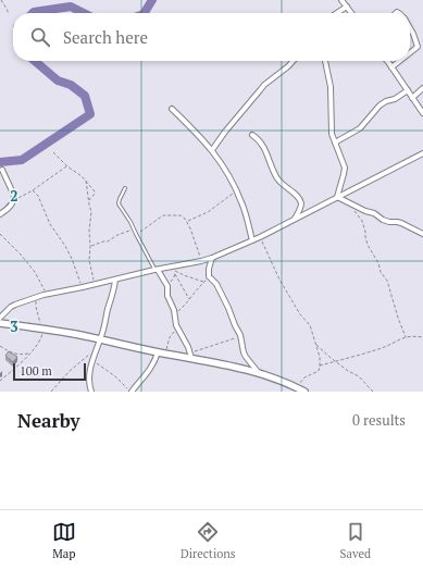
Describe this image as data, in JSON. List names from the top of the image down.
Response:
{
  "scale_bar": "100 m",
  "page": {
    "search": "Search here",
    "scale": "100 m",
    "heading": ["Nearby", "0 results"],
    "nav": ["Map", "Directions", "Saved"]
  },
  "grid": {
    "rows": ["2", "3"]
  }
}
